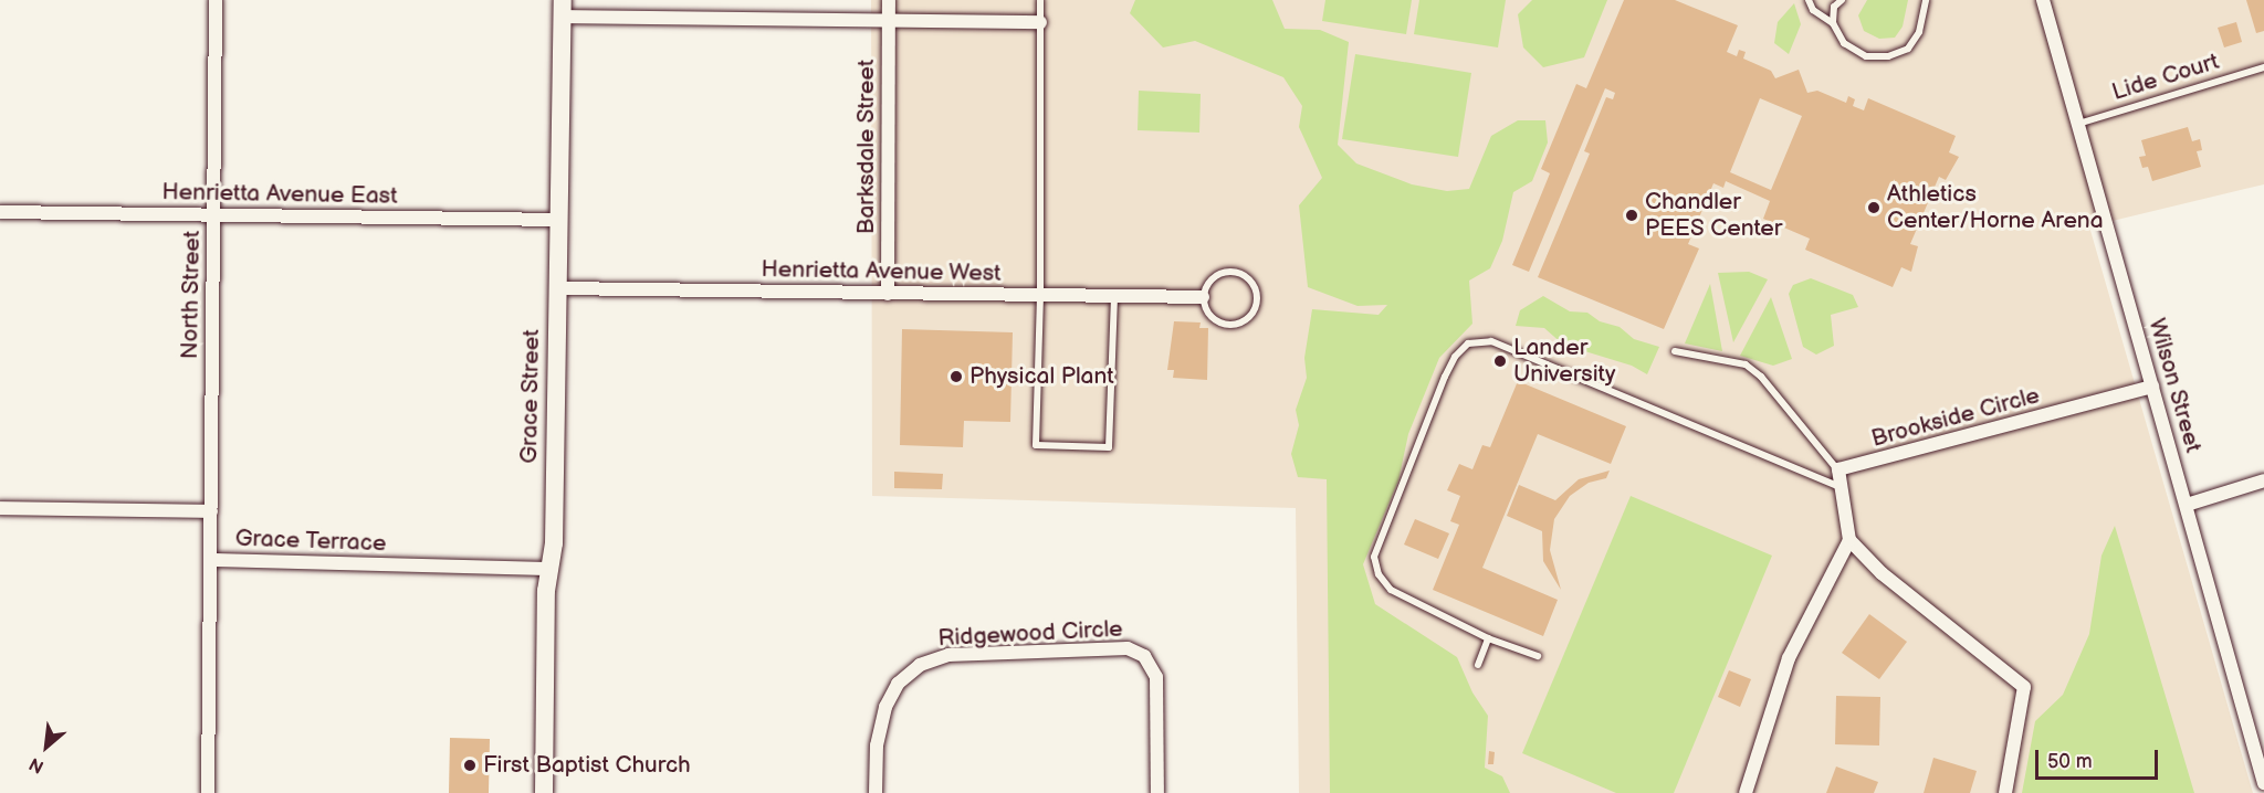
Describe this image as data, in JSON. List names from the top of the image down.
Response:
{
  "streets": {
    "main road": ["Grace Street"],
    "street": [
      "Barksdale Street",
      "Henrietta Avenue East",
      "Henrietta Avenue West",
      "North Street",
      "Wilson Street",
      "Brookside Circle",
      "Grace Terrace",
      "Ridgewood Circle"
    ],
    "lane": ["Lide Court"]
  },
  "crossings": [
    ["Lide Court", "Wilson Street"],
    ["Barksdale Street", "Henrietta Avenue West"],
    ["Henrietta Avenue East", "North Street"],
    ["Henrietta Avenue East", "Grace Street"],
    ["Henrietta Avenue West", "Grace Street"],
    ["North Street", "Grace Terrace"],
    ["Wilson Street", "Brookside Circle"],
    ["Grace Street", "Grace Terrace"]
  ],
  "places": [
    "Athletics Center/Horne Arena",
    "Chandler PEES Center",
    "Lander University",
    "Physical Plant",
    "First Baptist Church"
  ],
  "scale_bar": "50 m",
  "north": "bottom left"
}
